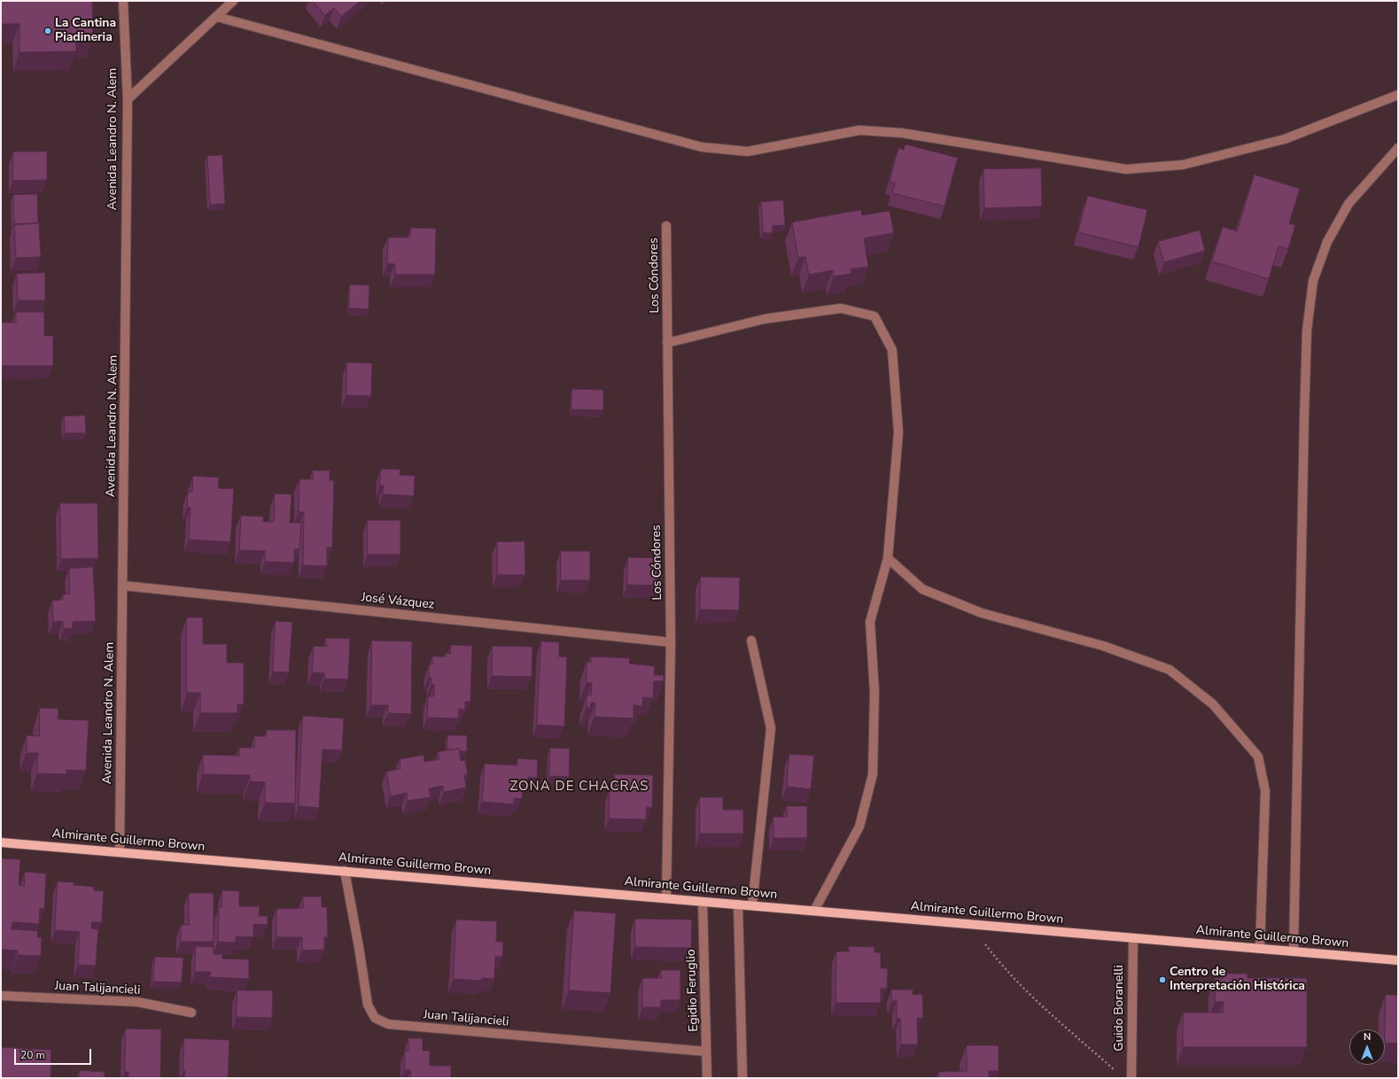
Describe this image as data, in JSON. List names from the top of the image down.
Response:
{
  "streets": {
    "main road": ["Almirante Guillermo Brown"],
    "street": [
      "Avenida Leandro N. Alem",
      "Los Cóndores",
      "José Vázquez",
      "Juan Talijancieli",
      "Egidio Feruglio",
      "Guido Boranelli"
    ]
  },
  "crossings": [
    ["Avenida Leandro N. Alem", "José Vázquez"],
    ["Avenida Leandro N. Alem", "Almirante Guillermo Brown"],
    ["Los Cóndores", "José Vázquez"],
    ["Los Cóndores", "Almirante Guillermo Brown"],
    ["Almirante Guillermo Brown", "Juan Talijancieli"],
    ["Almirante Guillermo Brown", "Egidio Feruglio"],
    ["Almirante Guillermo Brown", "Guido Boranelli"],
    ["Juan Talijancieli", "Egidio Feruglio"]
  ],
  "districts": ["ZONA DE CHACRAS"],
  "places": ["La Cantina Piadineria", "Centro de Interpretación Histórica"],
  "scale_bar": "20 m",
  "north": "top"
}
